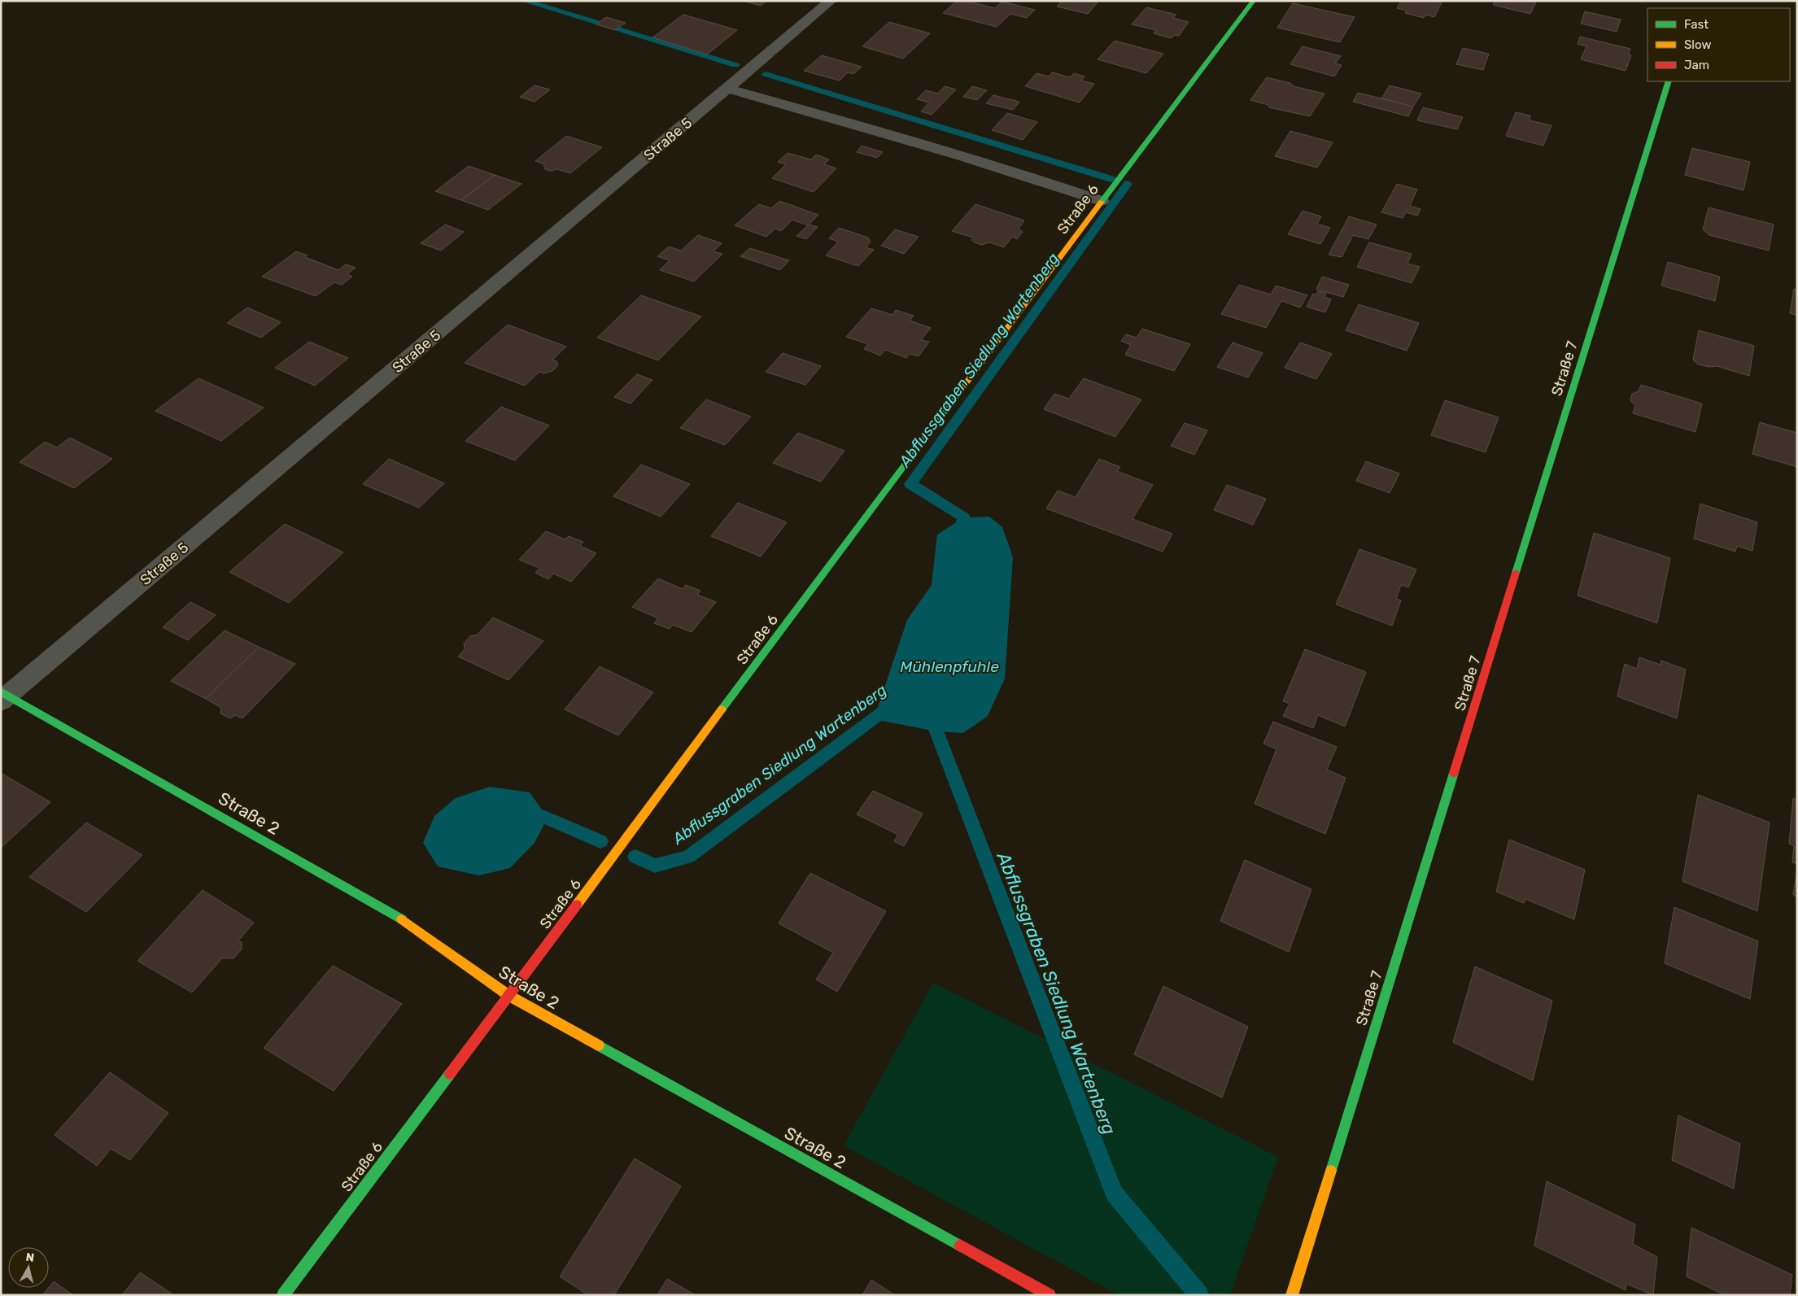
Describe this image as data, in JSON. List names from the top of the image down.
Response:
{
  "streets": {
    "street": [
      "Straße 5",
      "Straße 6",
      "Straße 7",
      "Straße 2"
    ]
  },
  "crossings": [
    ["Straße 5", "Straße 2"],
    ["Straße 6", "Straße 2"]
  ],
  "water": ["Abflussgraben Siedlung Wartenberg", "Mühlenpfuhle"],
  "legend": ["Fast", "Slow", "Jam"],
  "north": "top"
}
